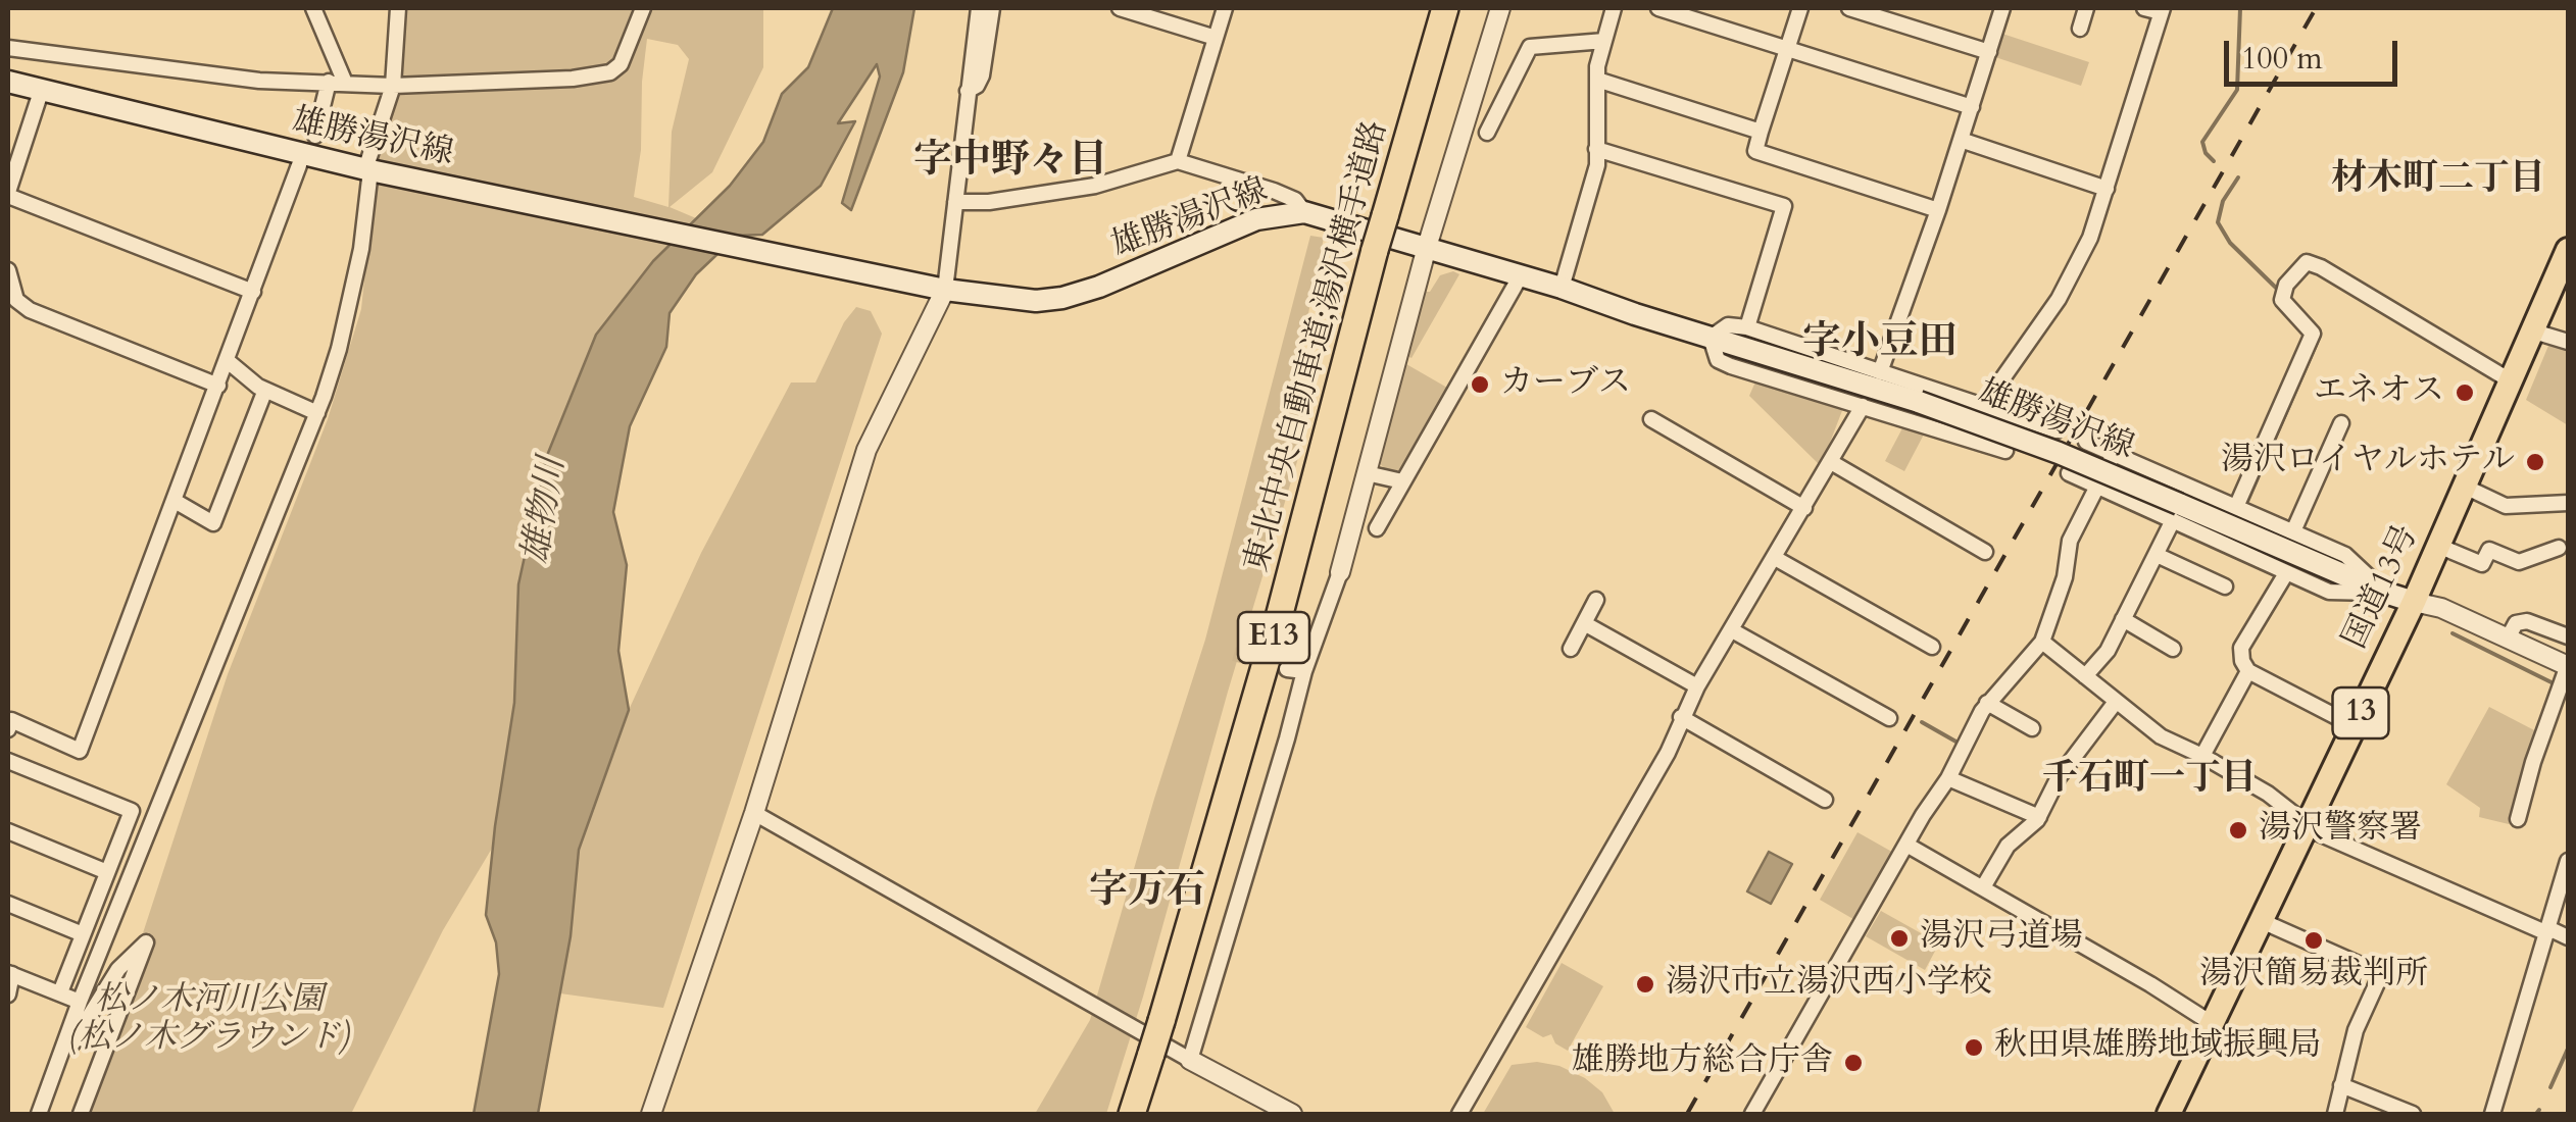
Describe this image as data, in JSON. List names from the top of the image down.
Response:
{
  "streets": {
    "highway": [
      "東北中央自動車道;湯沢横手道路",
      "国道13号",
      "E13",
      "13"
    ],
    "main road": ["雄勝湯沢線"]
  },
  "crossings": [
    ["雄勝湯沢線", "国道13号"]
  ],
  "districts": [
    "字中野々目",
    "材木町二丁目",
    "字小豆田",
    "千石町一丁目",
    "字万石"
  ],
  "water": ["雄物川"],
  "parks": ["松ノ木河川公園 (松ノ木グラウンド)"],
  "places": [
    "カーブス",
    "エネオス",
    "湯沢ロイヤルホテル",
    "湯沢警察署",
    "湯沢弓道場",
    "湯沢簡易裁判所",
    "湯沢市立湯沢西小学校",
    "秋田県雄勝地域振興局",
    "雄勝地方総合庁舎"
  ],
  "scale_bar": "100 m"
}
